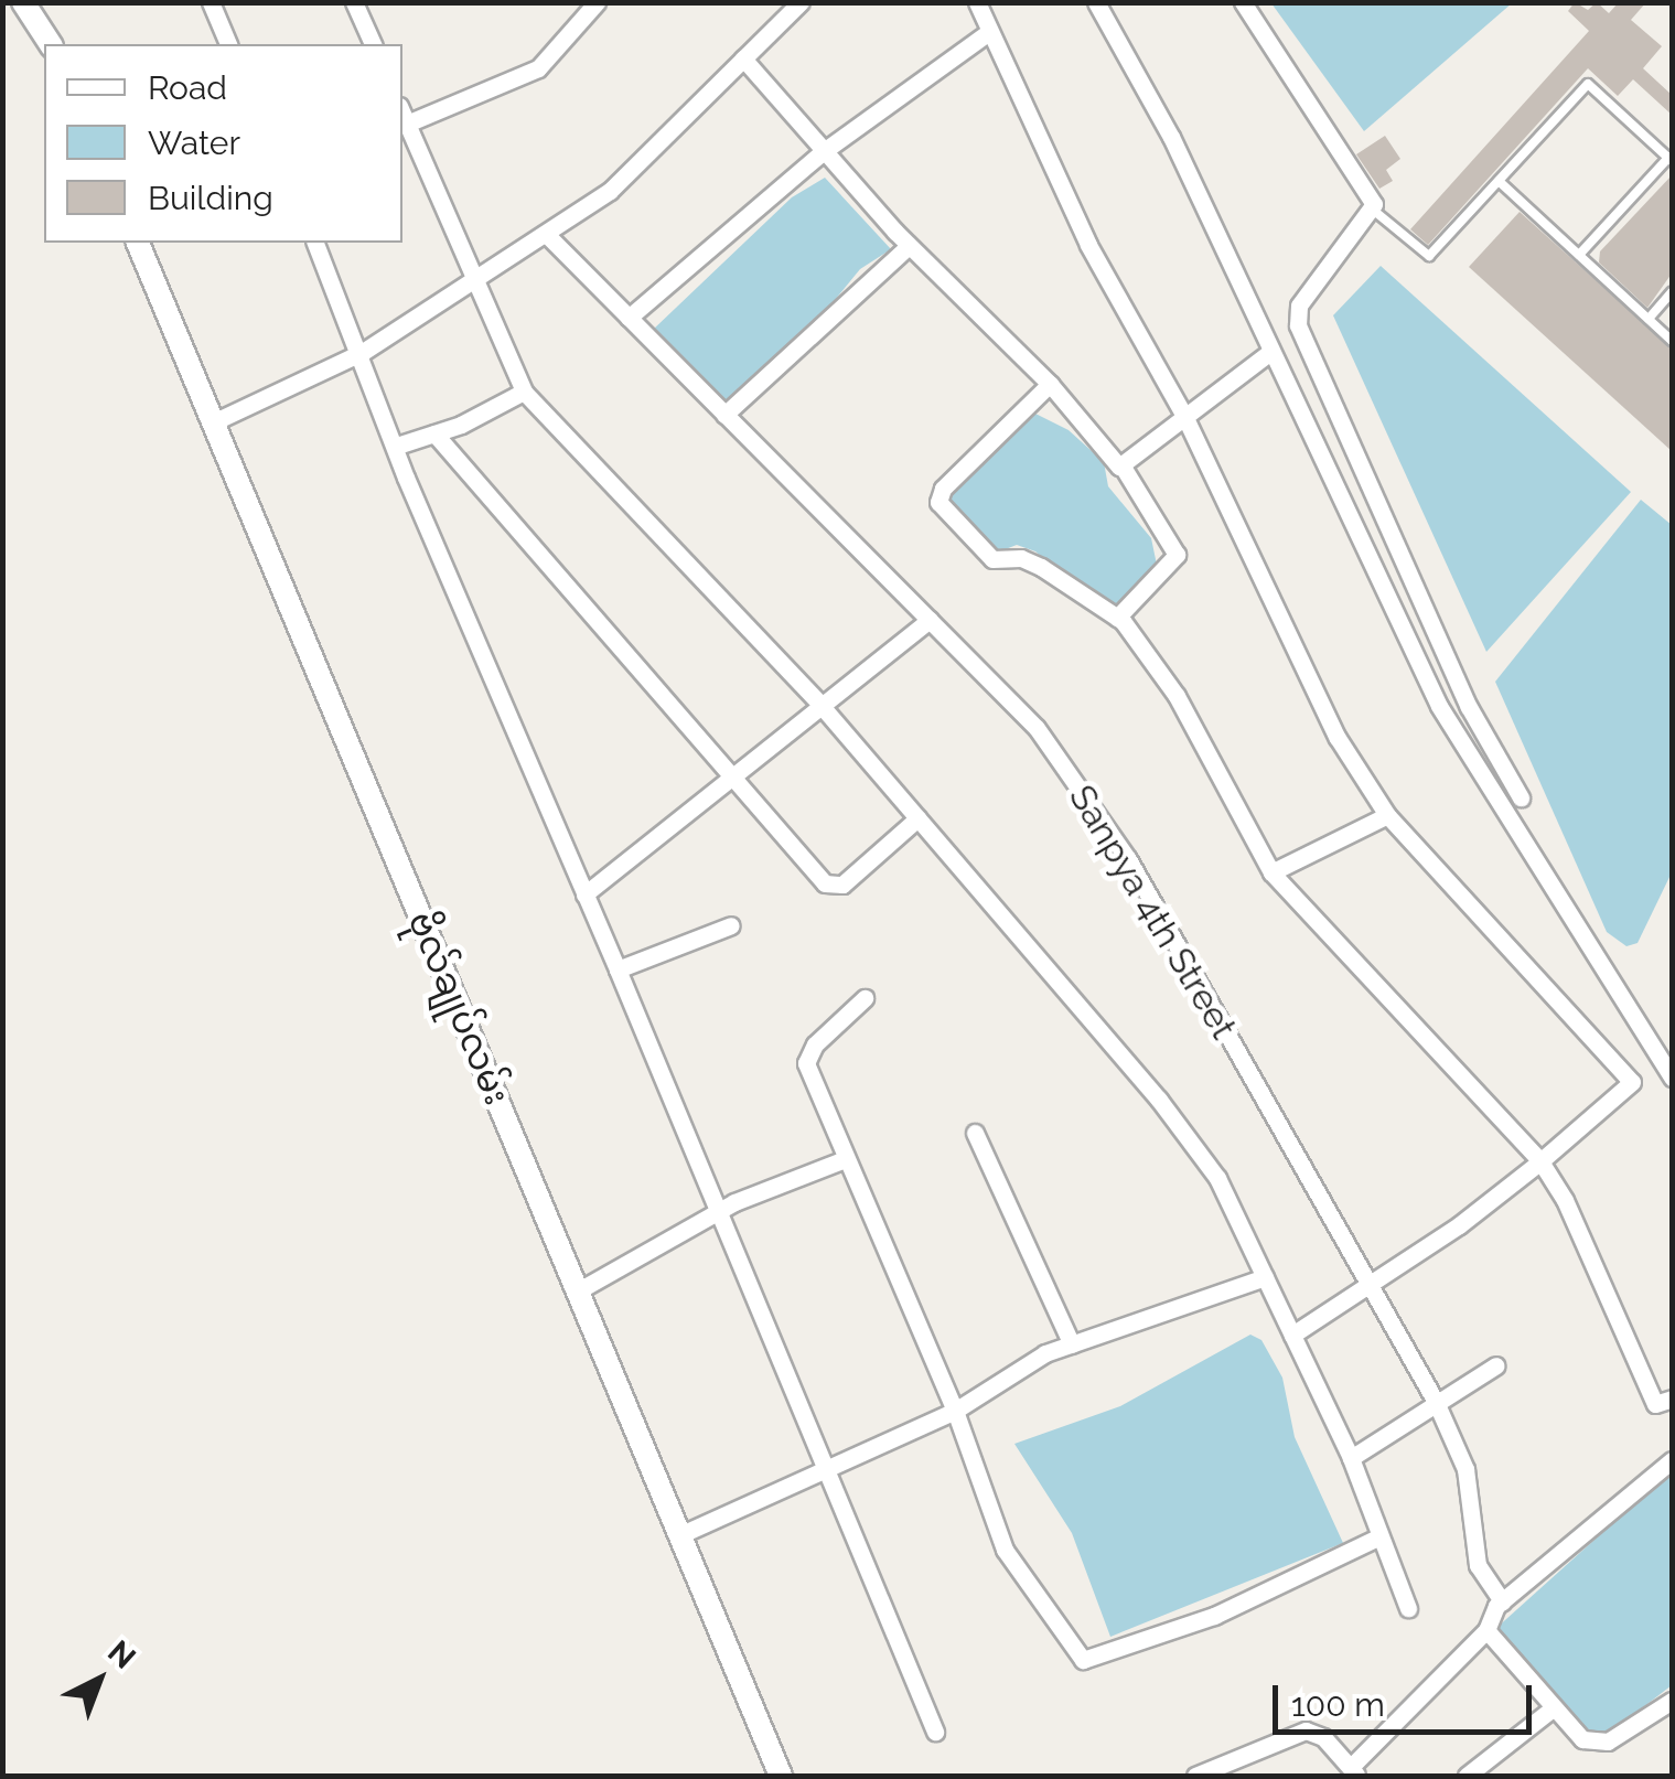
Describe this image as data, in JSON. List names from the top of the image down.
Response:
{
  "streets": {
    "street": ["Sanpya 4th Street", "ဗိုလ်ချုပ်လမ်း"]
  },
  "legend": ["Road", "Water", "Building"],
  "scale_bar": "100 m",
  "north": "top right"
}
